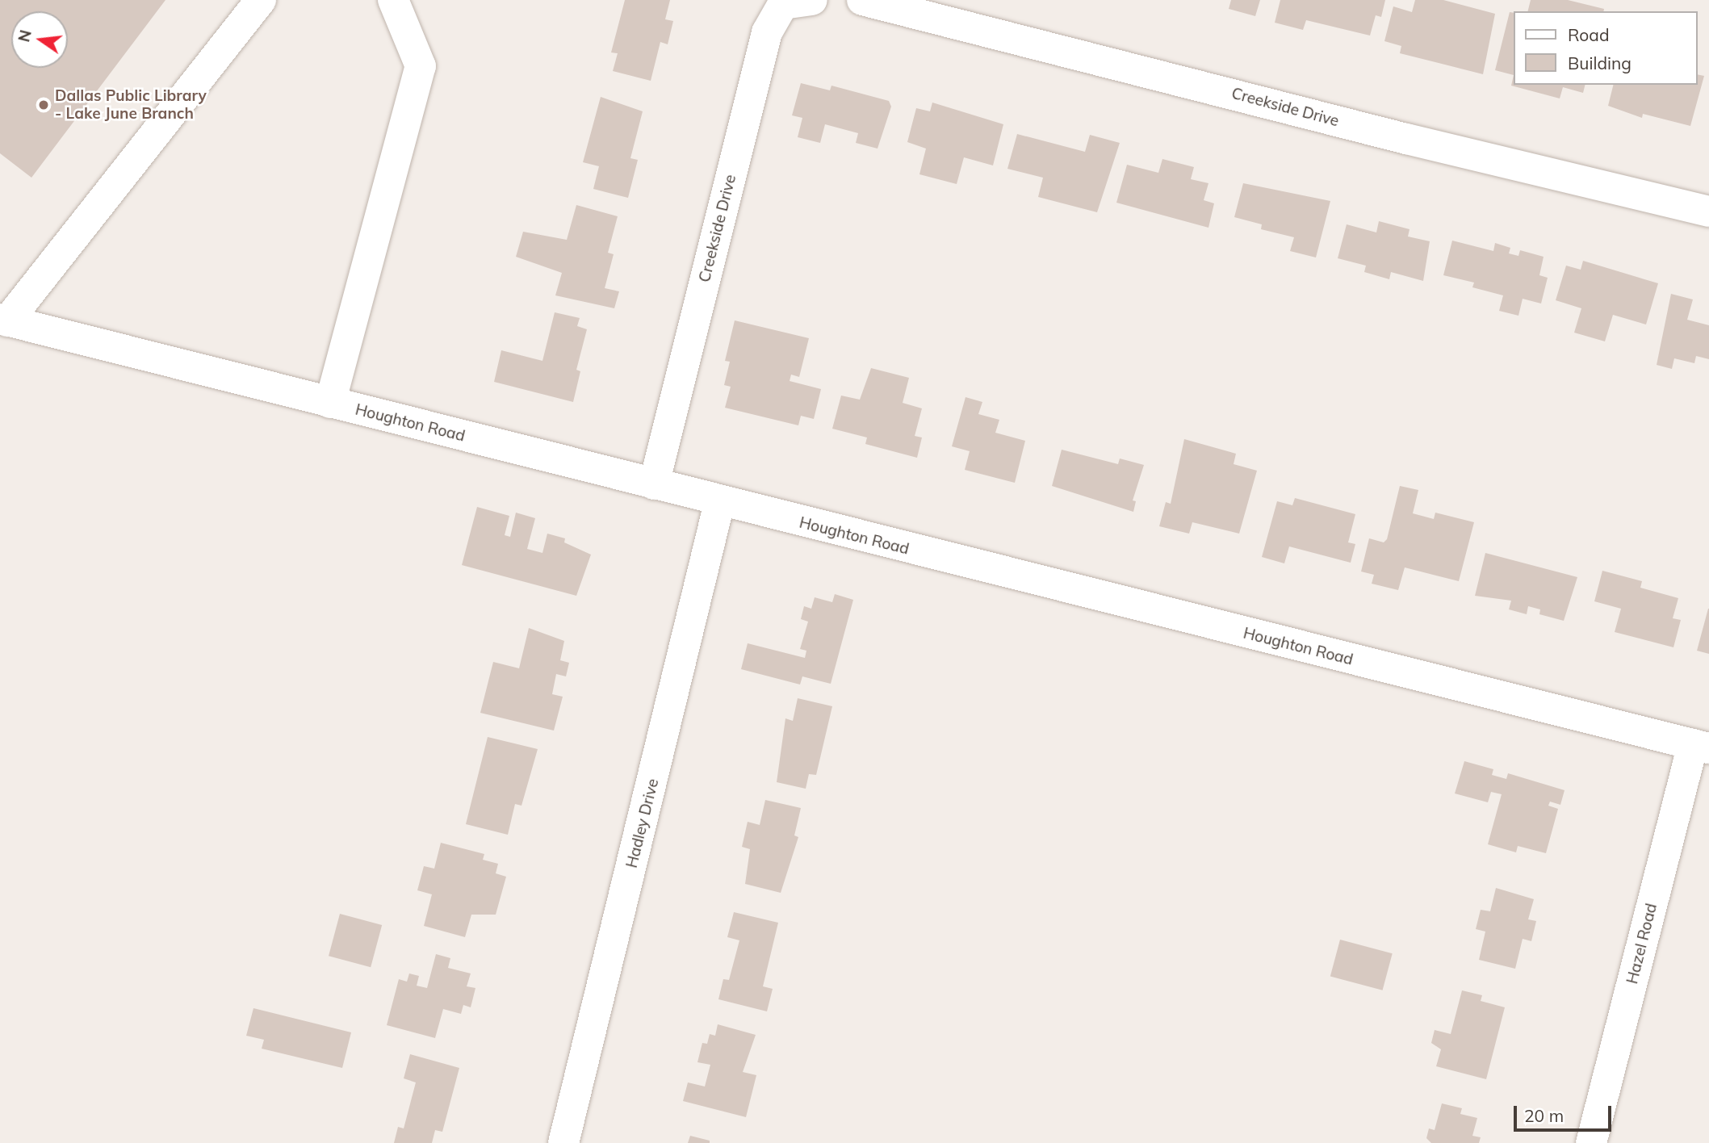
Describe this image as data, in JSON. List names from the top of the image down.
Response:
{
  "streets": {
    "street": [
      "Creekside Drive",
      "Houghton Road",
      "Hadley Drive",
      "Hazel Road"
    ]
  },
  "crossings": [
    ["Creekside Drive", "Houghton Road"],
    ["Houghton Road", "Hadley Drive"],
    ["Houghton Road", "Hazel Road"]
  ],
  "places": ["Dallas Public Library - Lake June Branch"],
  "legend": ["Road", "Building"],
  "scale_bar": "20 m",
  "north": "left"
}
